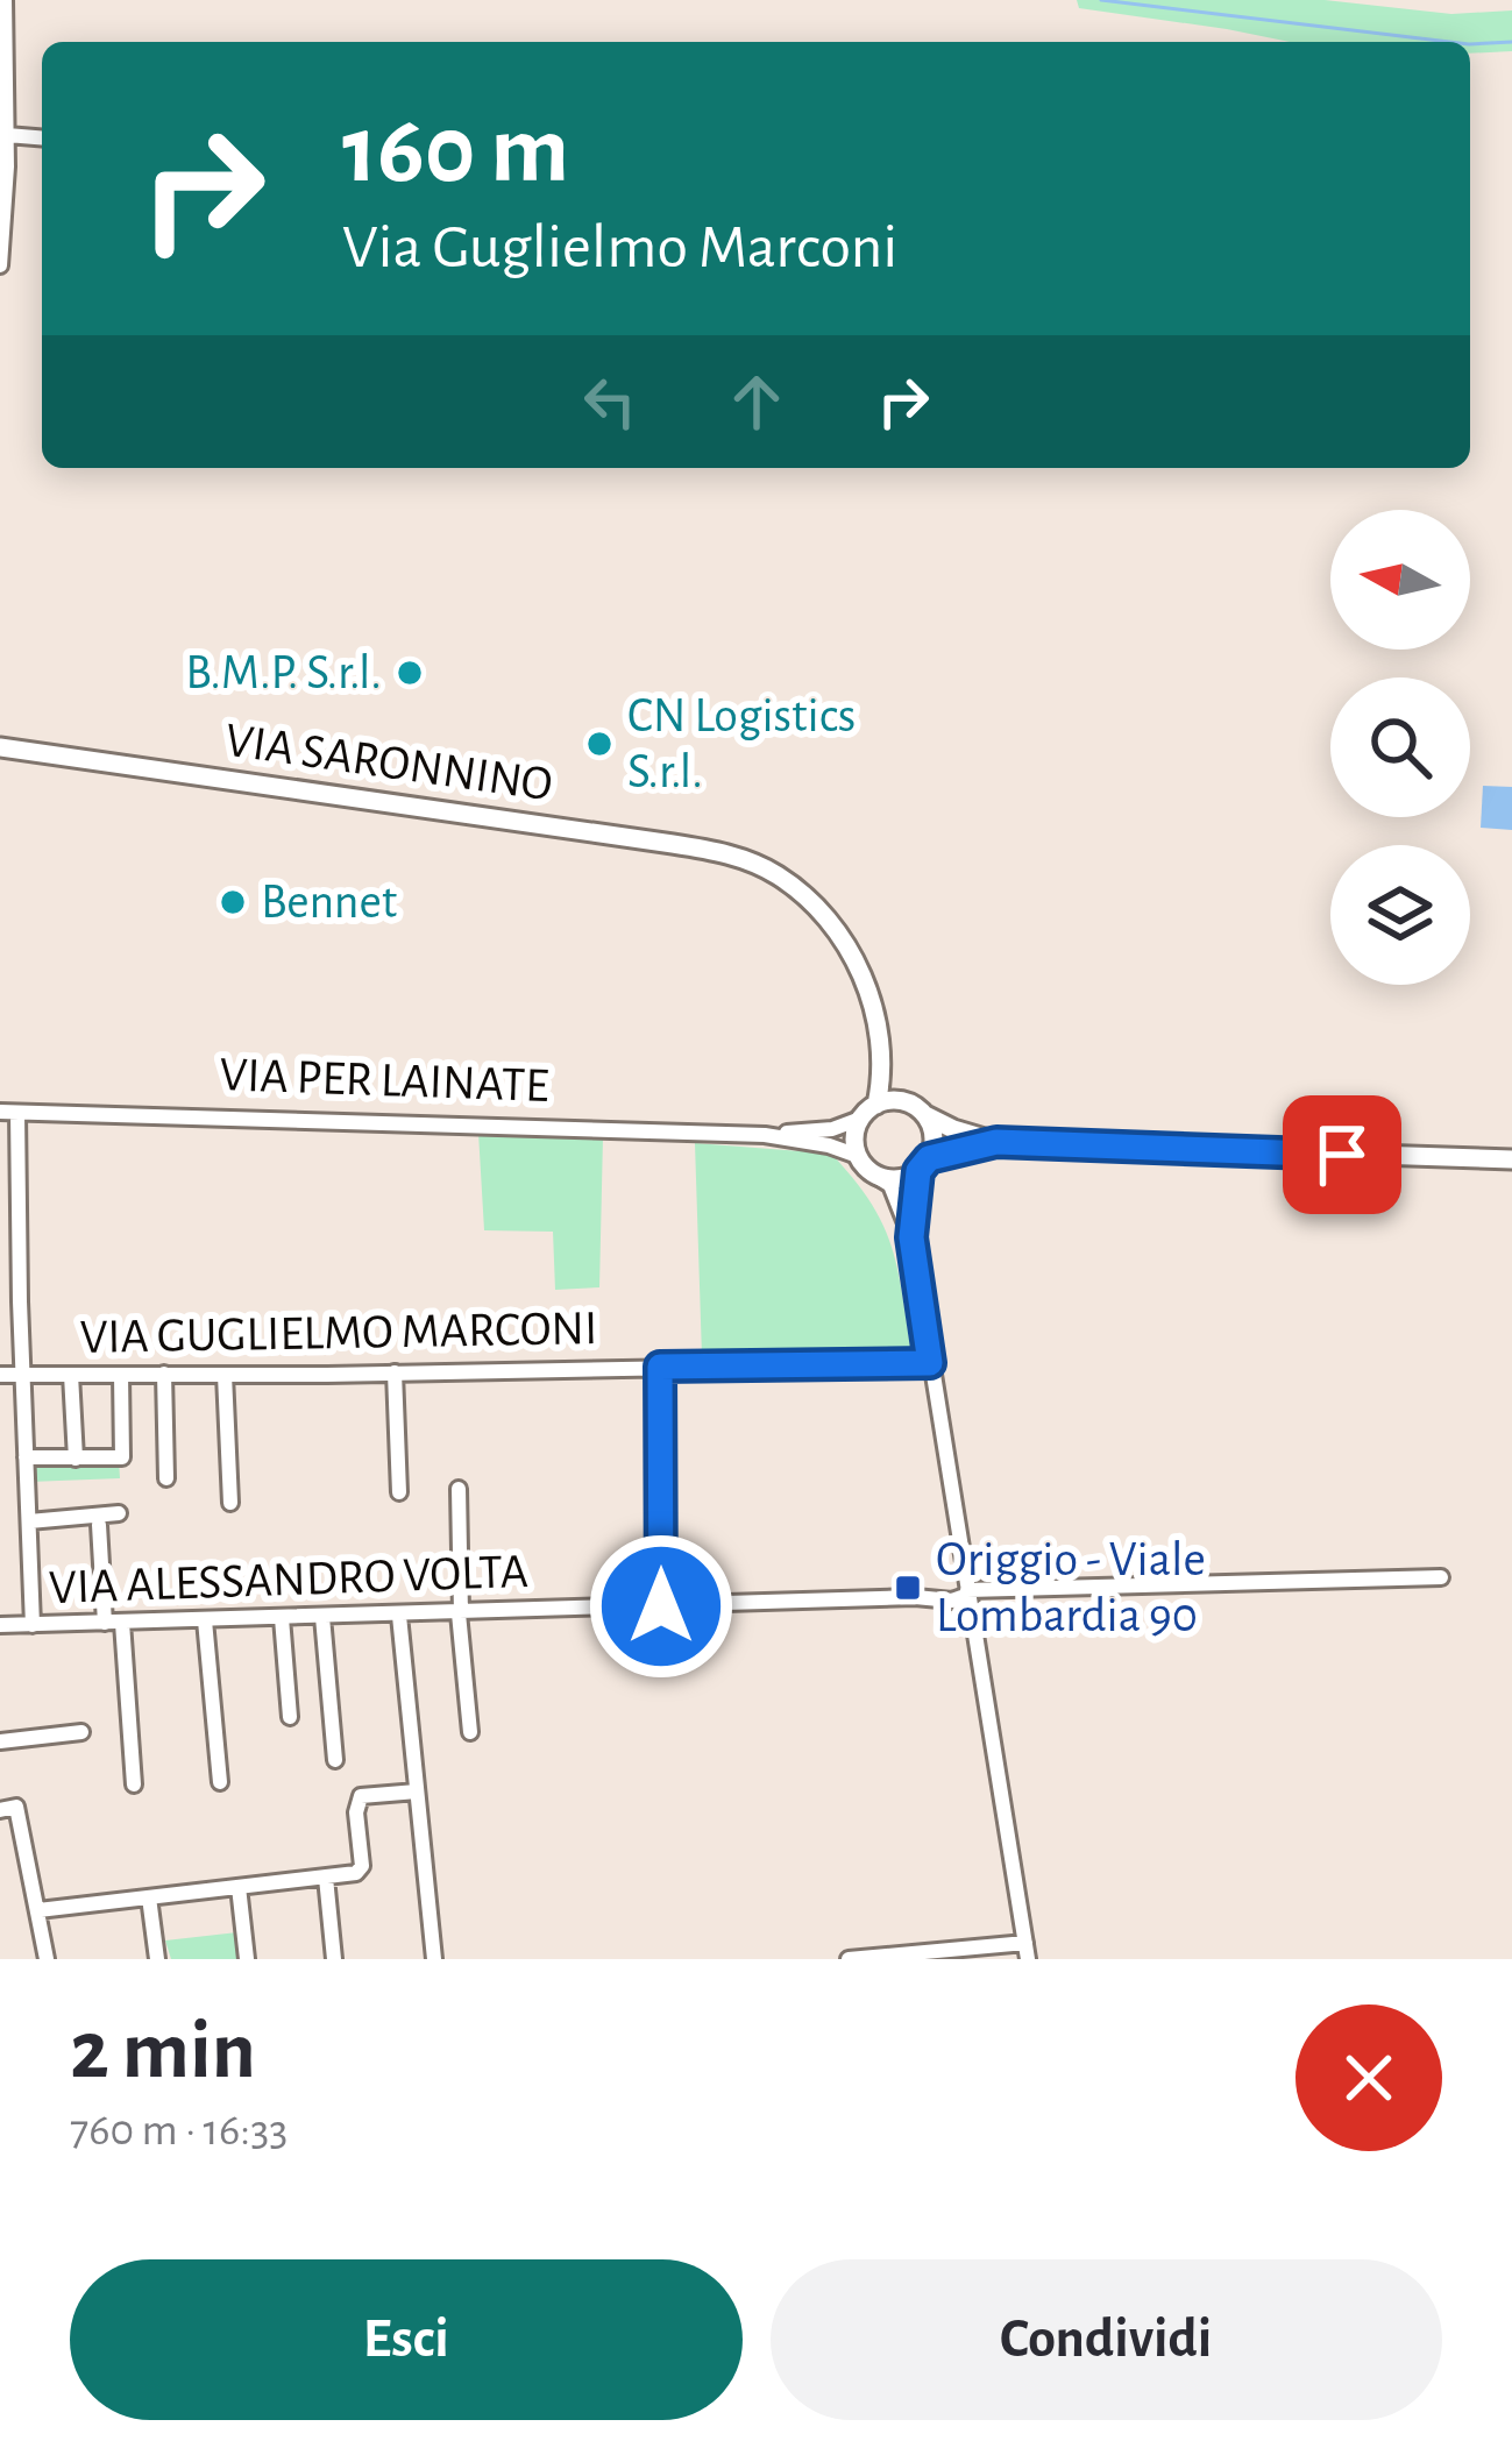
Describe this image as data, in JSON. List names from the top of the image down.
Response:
{
  "streets": {
    "main road": ["VIA SARONNINO"],
    "street": ["VIA PER LAINATE", "VIA GUGLIELMO MARCONI", "VIA ALESSANDRO VOLTA"]
  },
  "crossings": [
    ["VIA SARONNINO", "VIA PER LAINATE"]
  ],
  "places": {
    "other": ["B.M.P. S.r.l.", "CN Logistics S.r.l.", "Bennet"],
    "transit": ["Origgio - Viale Lombardia 90"]
  },
  "north": "left",
  "page": {
    "turn": ["160 m", "Via Guglielmo Marconi"],
    "heading": ["2 min", "760 m · 16:33"],
    "buttons": ["Esci", "Condividi"]
  }
}
